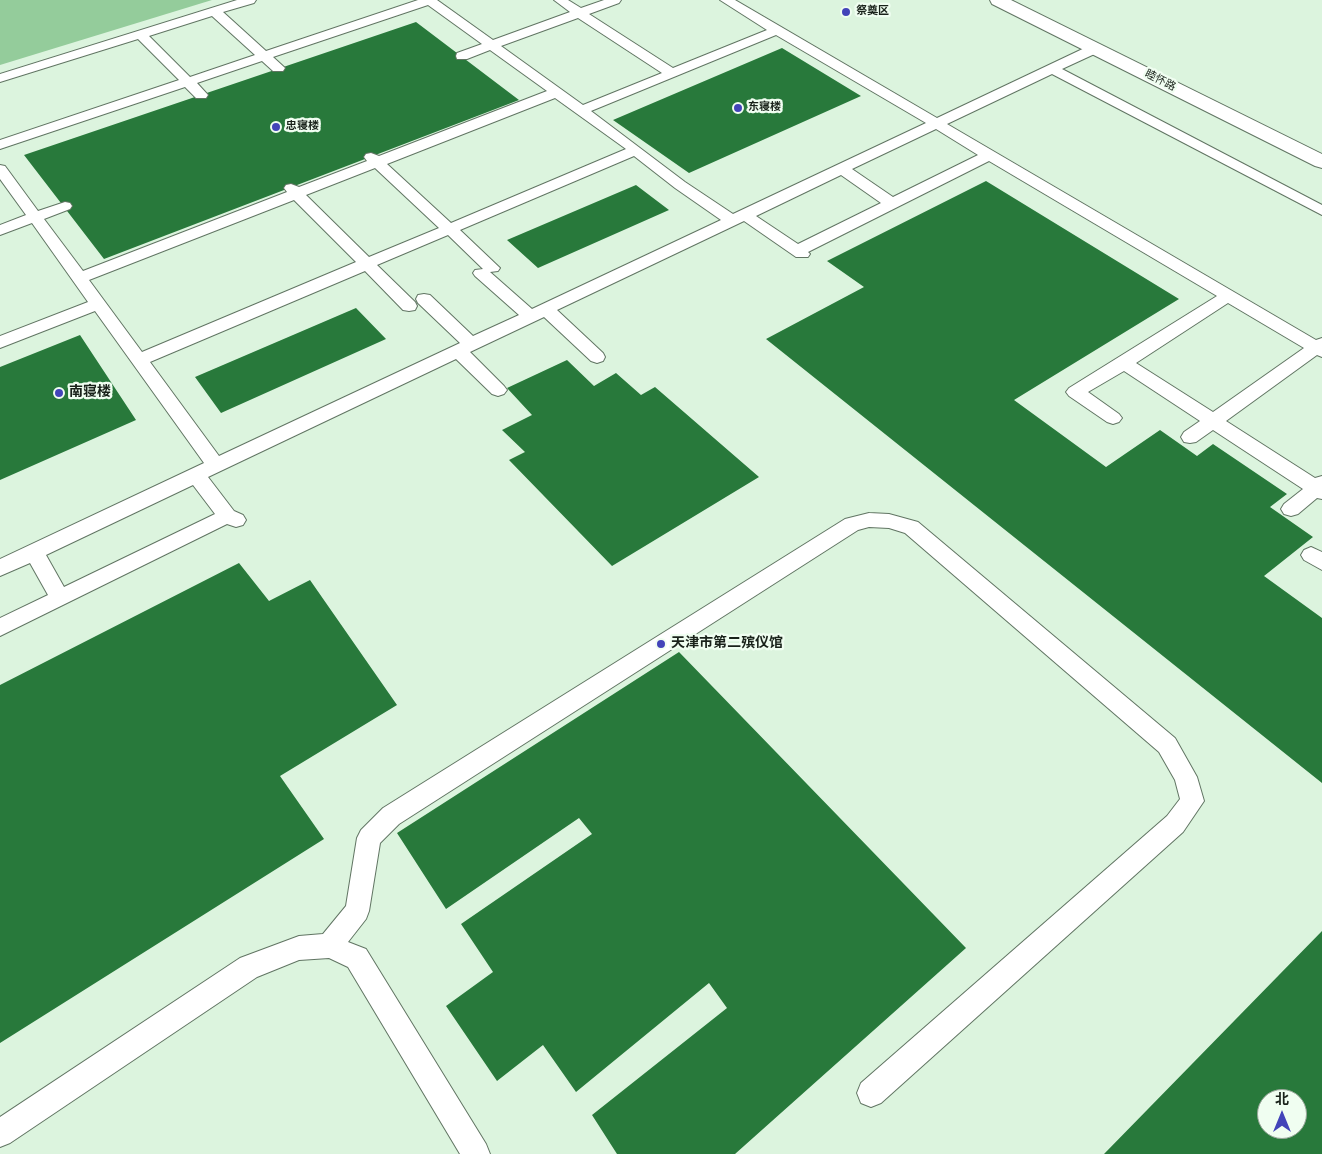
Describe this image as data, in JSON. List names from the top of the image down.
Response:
{
  "streets": {
    "street": ["睦怀路"]
  },
  "places": [
    "祭奠区",
    "东寝楼",
    "忠寝楼",
    "南寝楼",
    "天津市第二殡仪馆"
  ],
  "north": "top"
}
